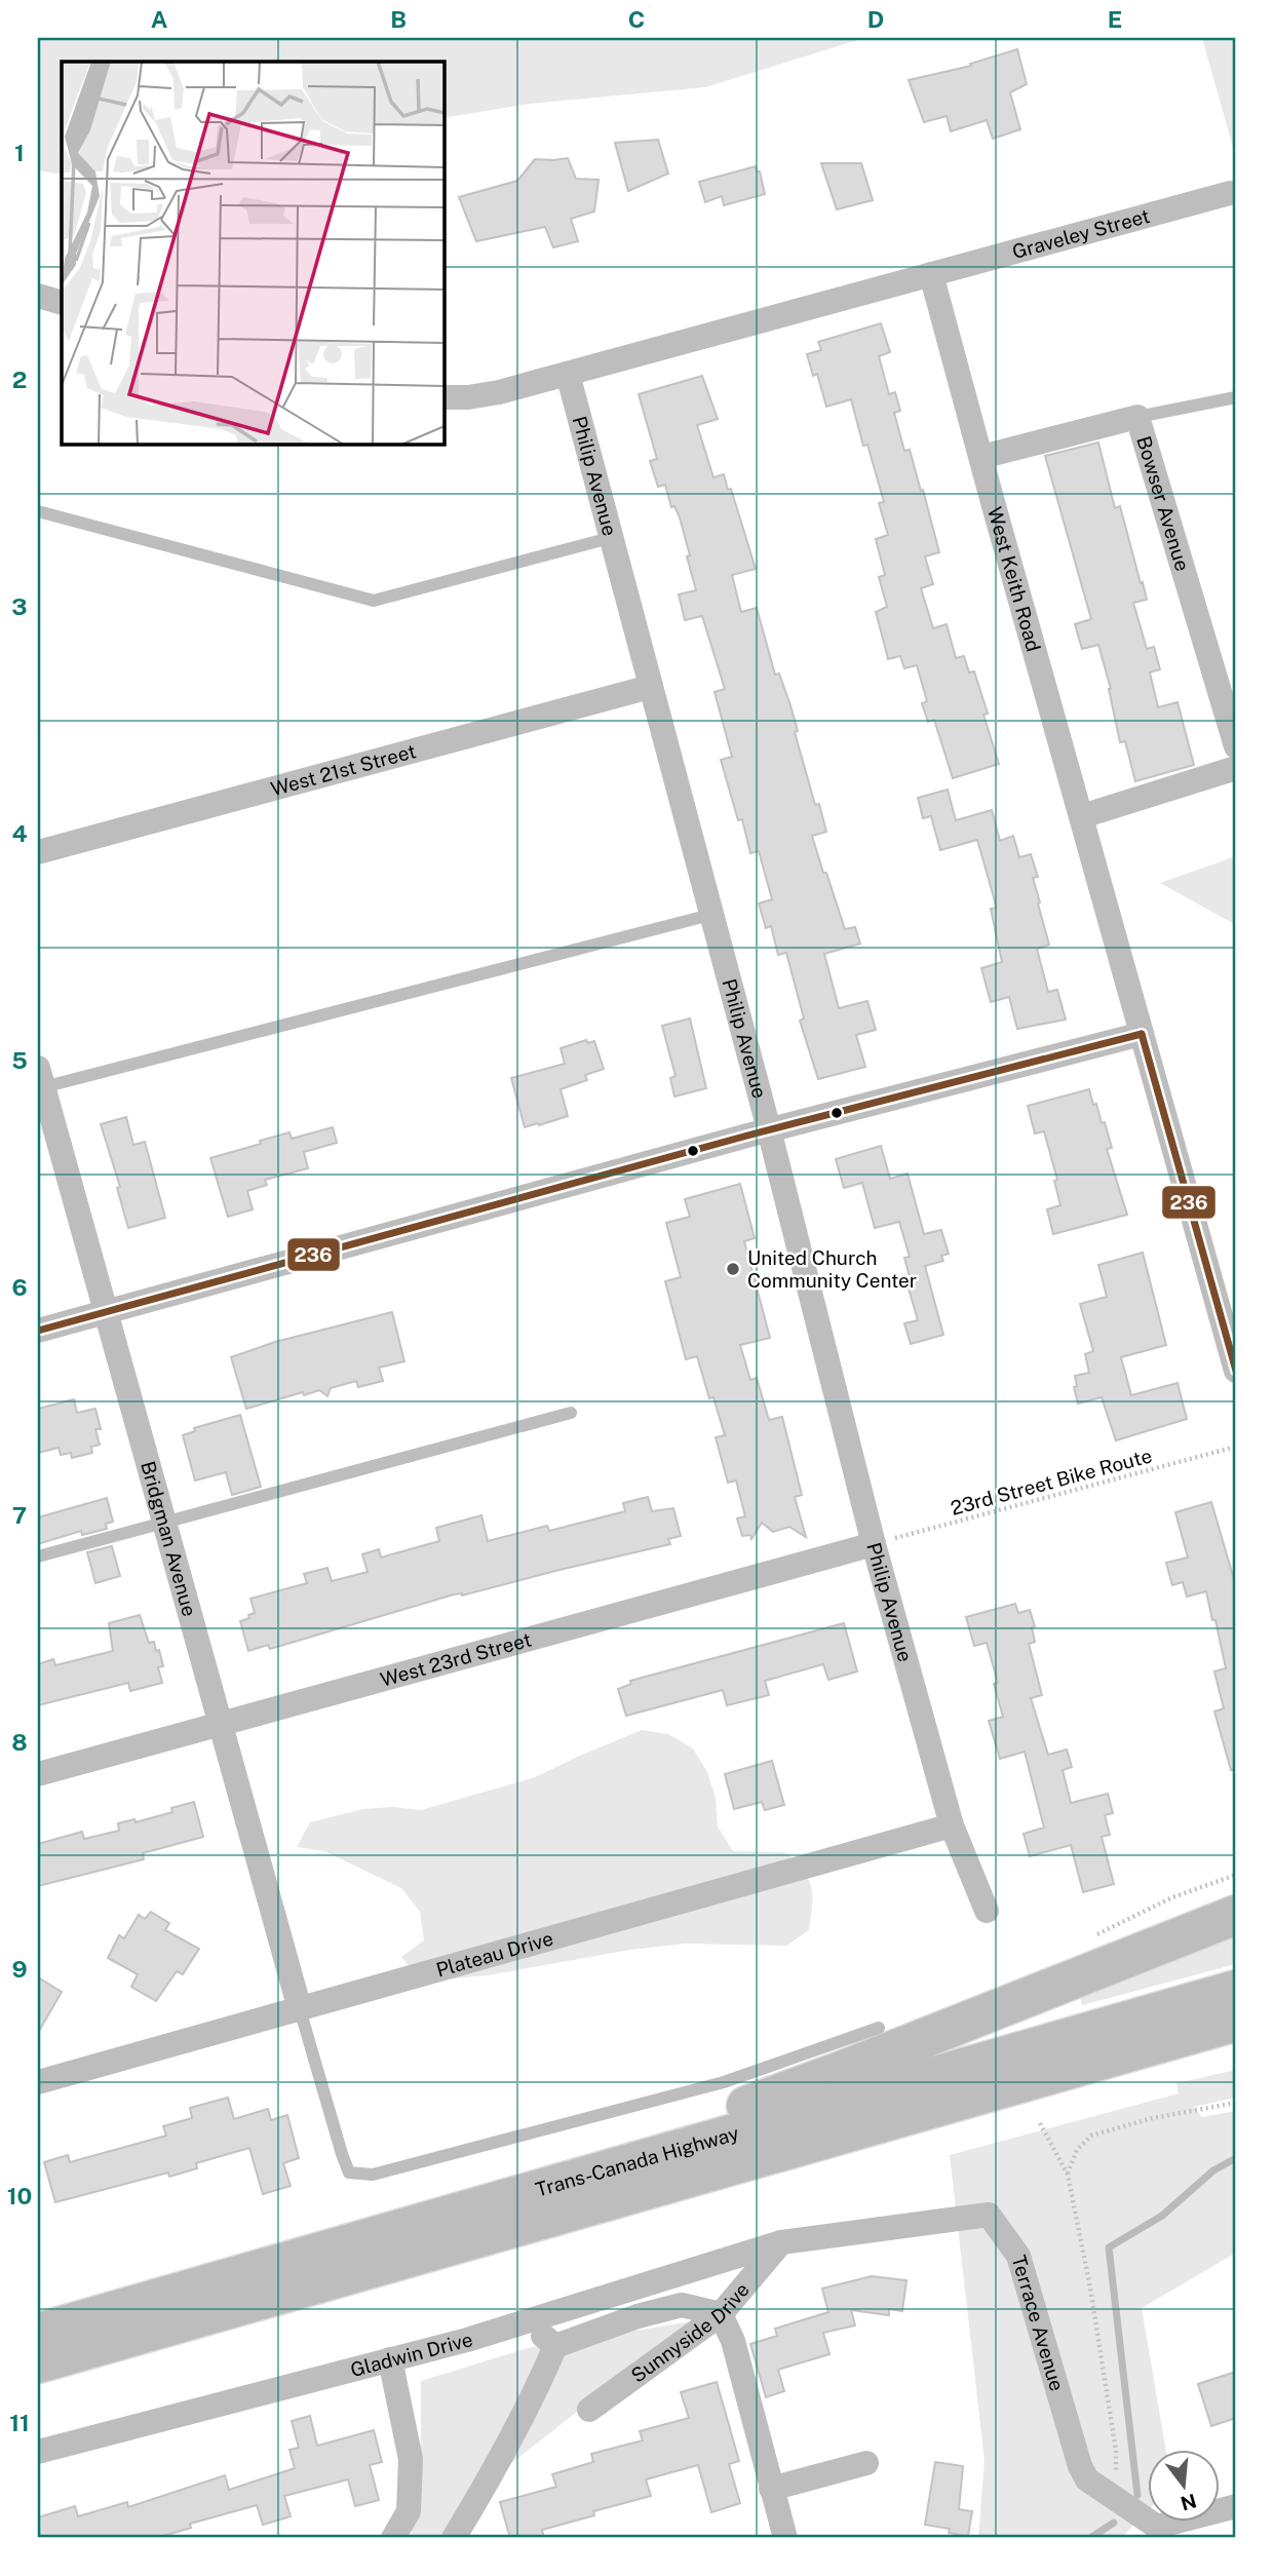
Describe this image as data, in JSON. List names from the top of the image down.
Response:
{
  "streets": {
    "highway": ["Trans-Canada Highway"],
    "street": [
      "Graveley Street",
      "Philip Avenue",
      "Bowser Avenue",
      "West Keith Road",
      "West 21st Street",
      "Bridgman Avenue",
      "West 23rd Street",
      "Plateau Drive",
      "Terrace Avenue",
      "Sunnyside Drive",
      "Gladwin Drive"
    ],
    "path": ["23rd Street Bike Route"]
  },
  "crossings": [
    ["Graveley Street", "West Keith Road"],
    ["Philip Avenue", "West 21st Street"],
    ["Philip Avenue", "23rd Street Bike Route"],
    ["Philip Avenue", "West 23rd Street"],
    ["Philip Avenue", "Plateau Drive"],
    ["Bowser Avenue", "West Keith Road"],
    ["23rd Street Bike Route", "West 23rd Street"],
    ["Bridgman Avenue", "West 23rd Street"],
    ["Bridgman Avenue", "Plateau Drive"],
    ["Terrace Avenue", "Sunnyside Drive"],
    ["Terrace Avenue", "Gladwin Drive"],
    ["Sunnyside Drive", "Gladwin Drive"]
  ],
  "places": ["United Church Community Center"],
  "lines": ["transit line 236"],
  "north": "bottom",
  "grid": {
    "columns": [
      "A",
      "B",
      "C",
      "D",
      "E"
    ],
    "rows": [
      "1",
      "2",
      "3",
      "4",
      "5",
      "6",
      "7",
      "8",
      "9",
      "10",
      "11"
    ]
  }
}
